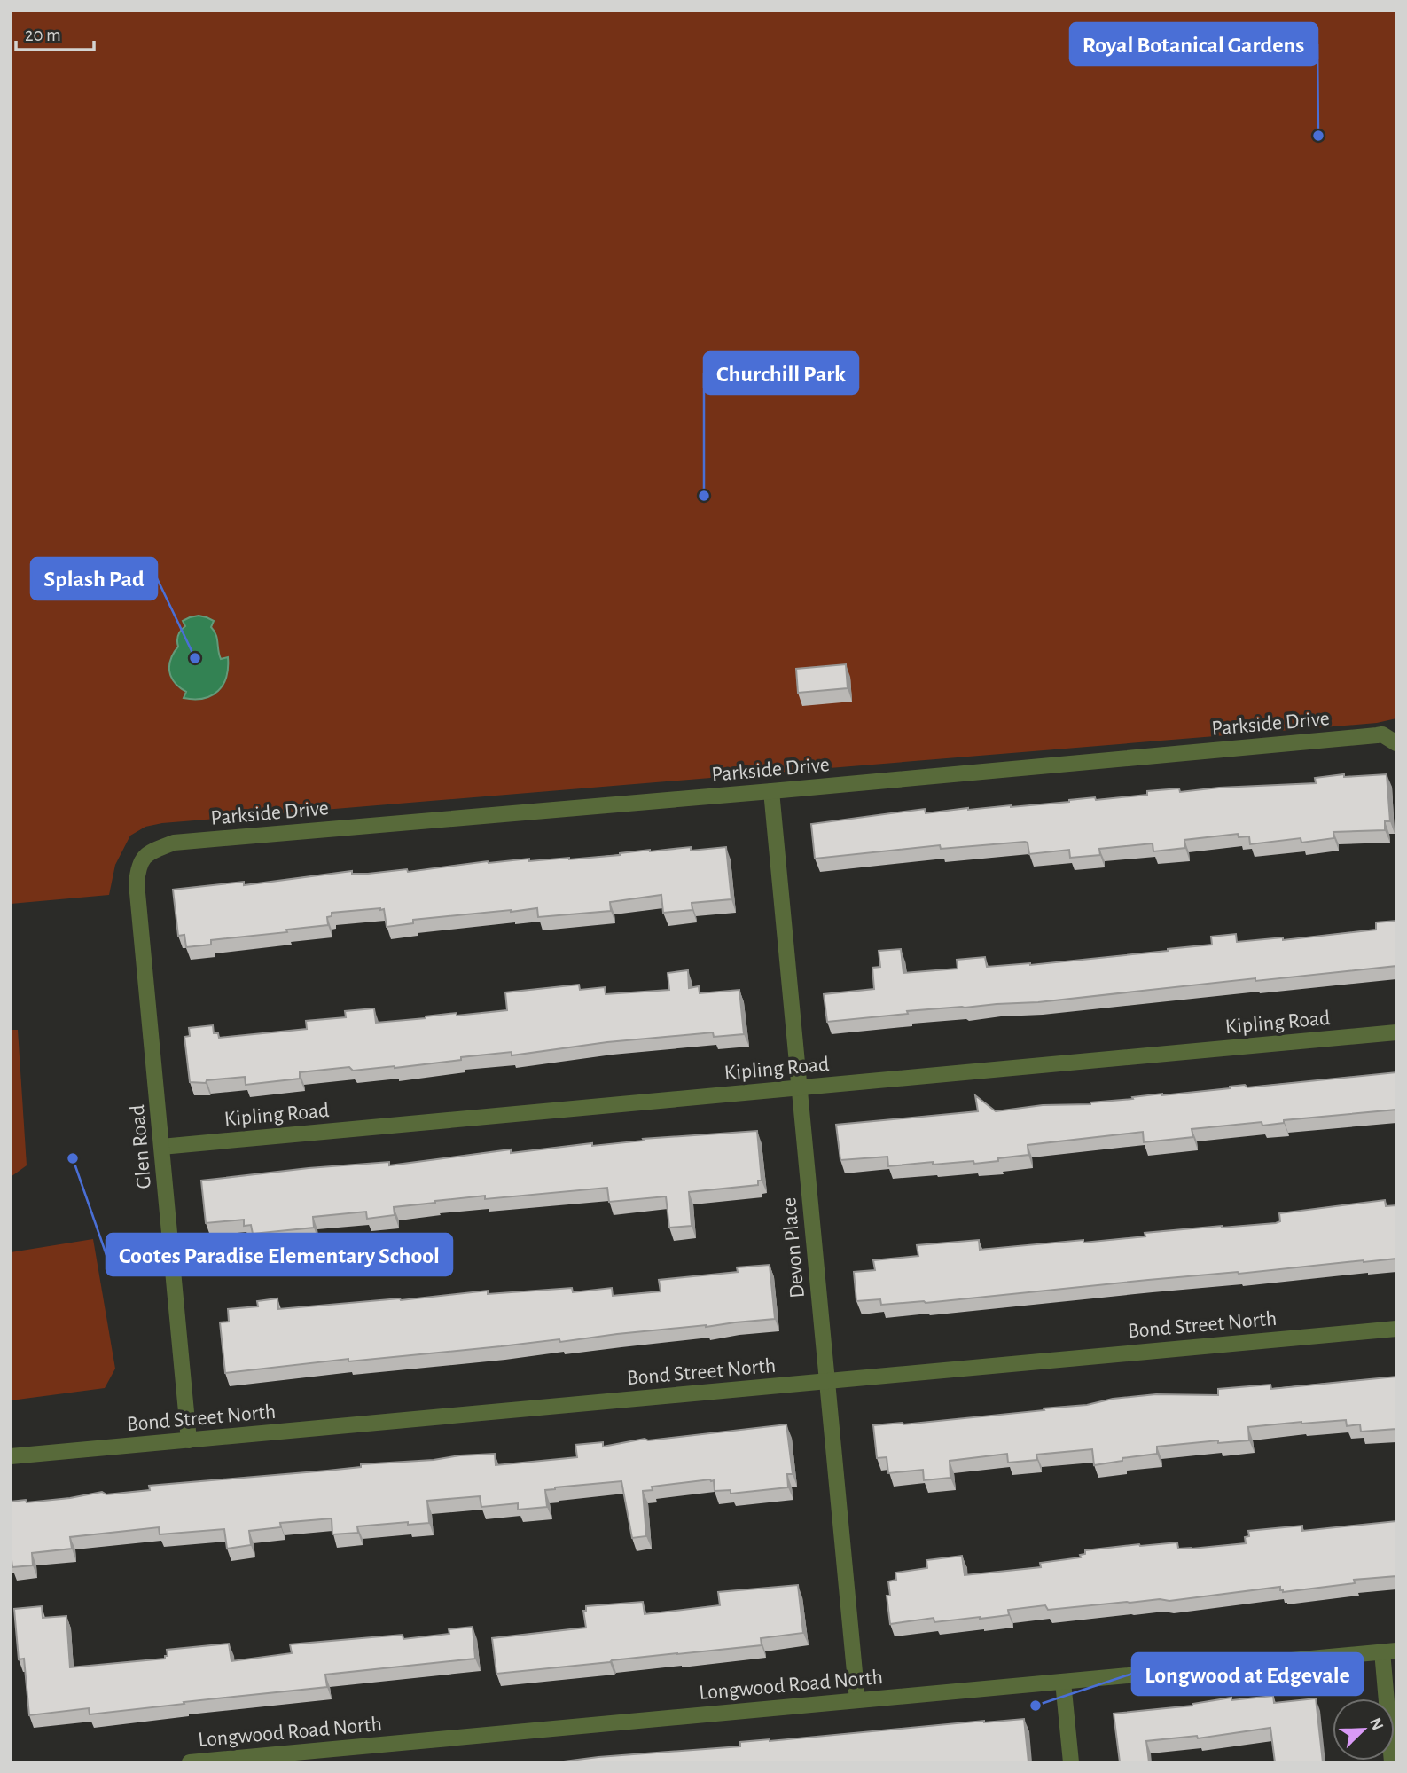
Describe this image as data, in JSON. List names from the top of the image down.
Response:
{
  "streets": {
    "street": [
      "Parkside Drive",
      "Kipling Road",
      "Glen Road",
      "Devon Place",
      "Bond Street North",
      "Longwood Road North"
    ]
  },
  "crossings": [
    ["Parkside Drive", "Glen Road"],
    ["Parkside Drive", "Devon Place"],
    ["Kipling Road", "Glen Road"],
    ["Kipling Road", "Devon Place"],
    ["Glen Road", "Bond Street North"],
    ["Devon Place", "Bond Street North"],
    ["Devon Place", "Longwood Road North"]
  ],
  "places": [
    "Royal Botanical Gardens",
    "Churchill Park",
    "Splash Pad",
    "Cootes Paradise Elementary School",
    "Longwood at Edgevale"
  ],
  "scale_bar": "20 m",
  "north": "top right"
}
